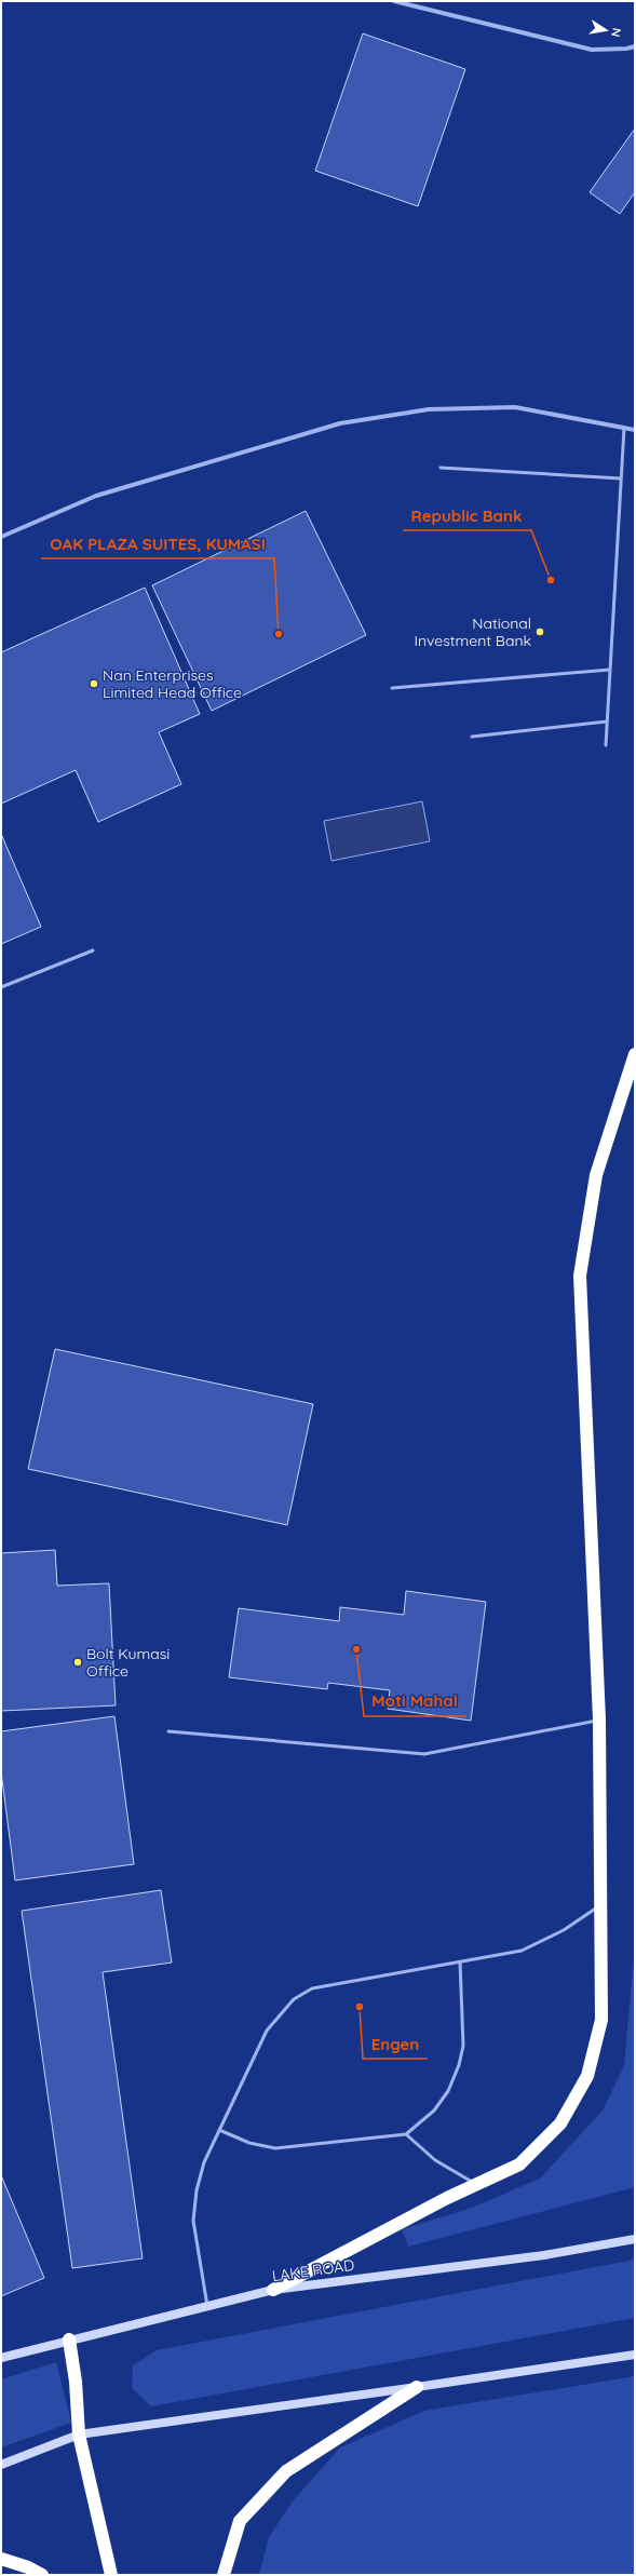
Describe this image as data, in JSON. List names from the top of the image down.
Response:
{
  "streets": {
    "main road": ["LAKE ROAD"]
  },
  "places": [
    "Republic Bank",
    "National Investment Bank",
    "OAK PLAZA SUITES, KUMASI",
    "Nan Enterprises Limited Head Office",
    "Moti Mahal",
    "Bolt Kumasi Office",
    "Engen"
  ],
  "north": "right"
}
